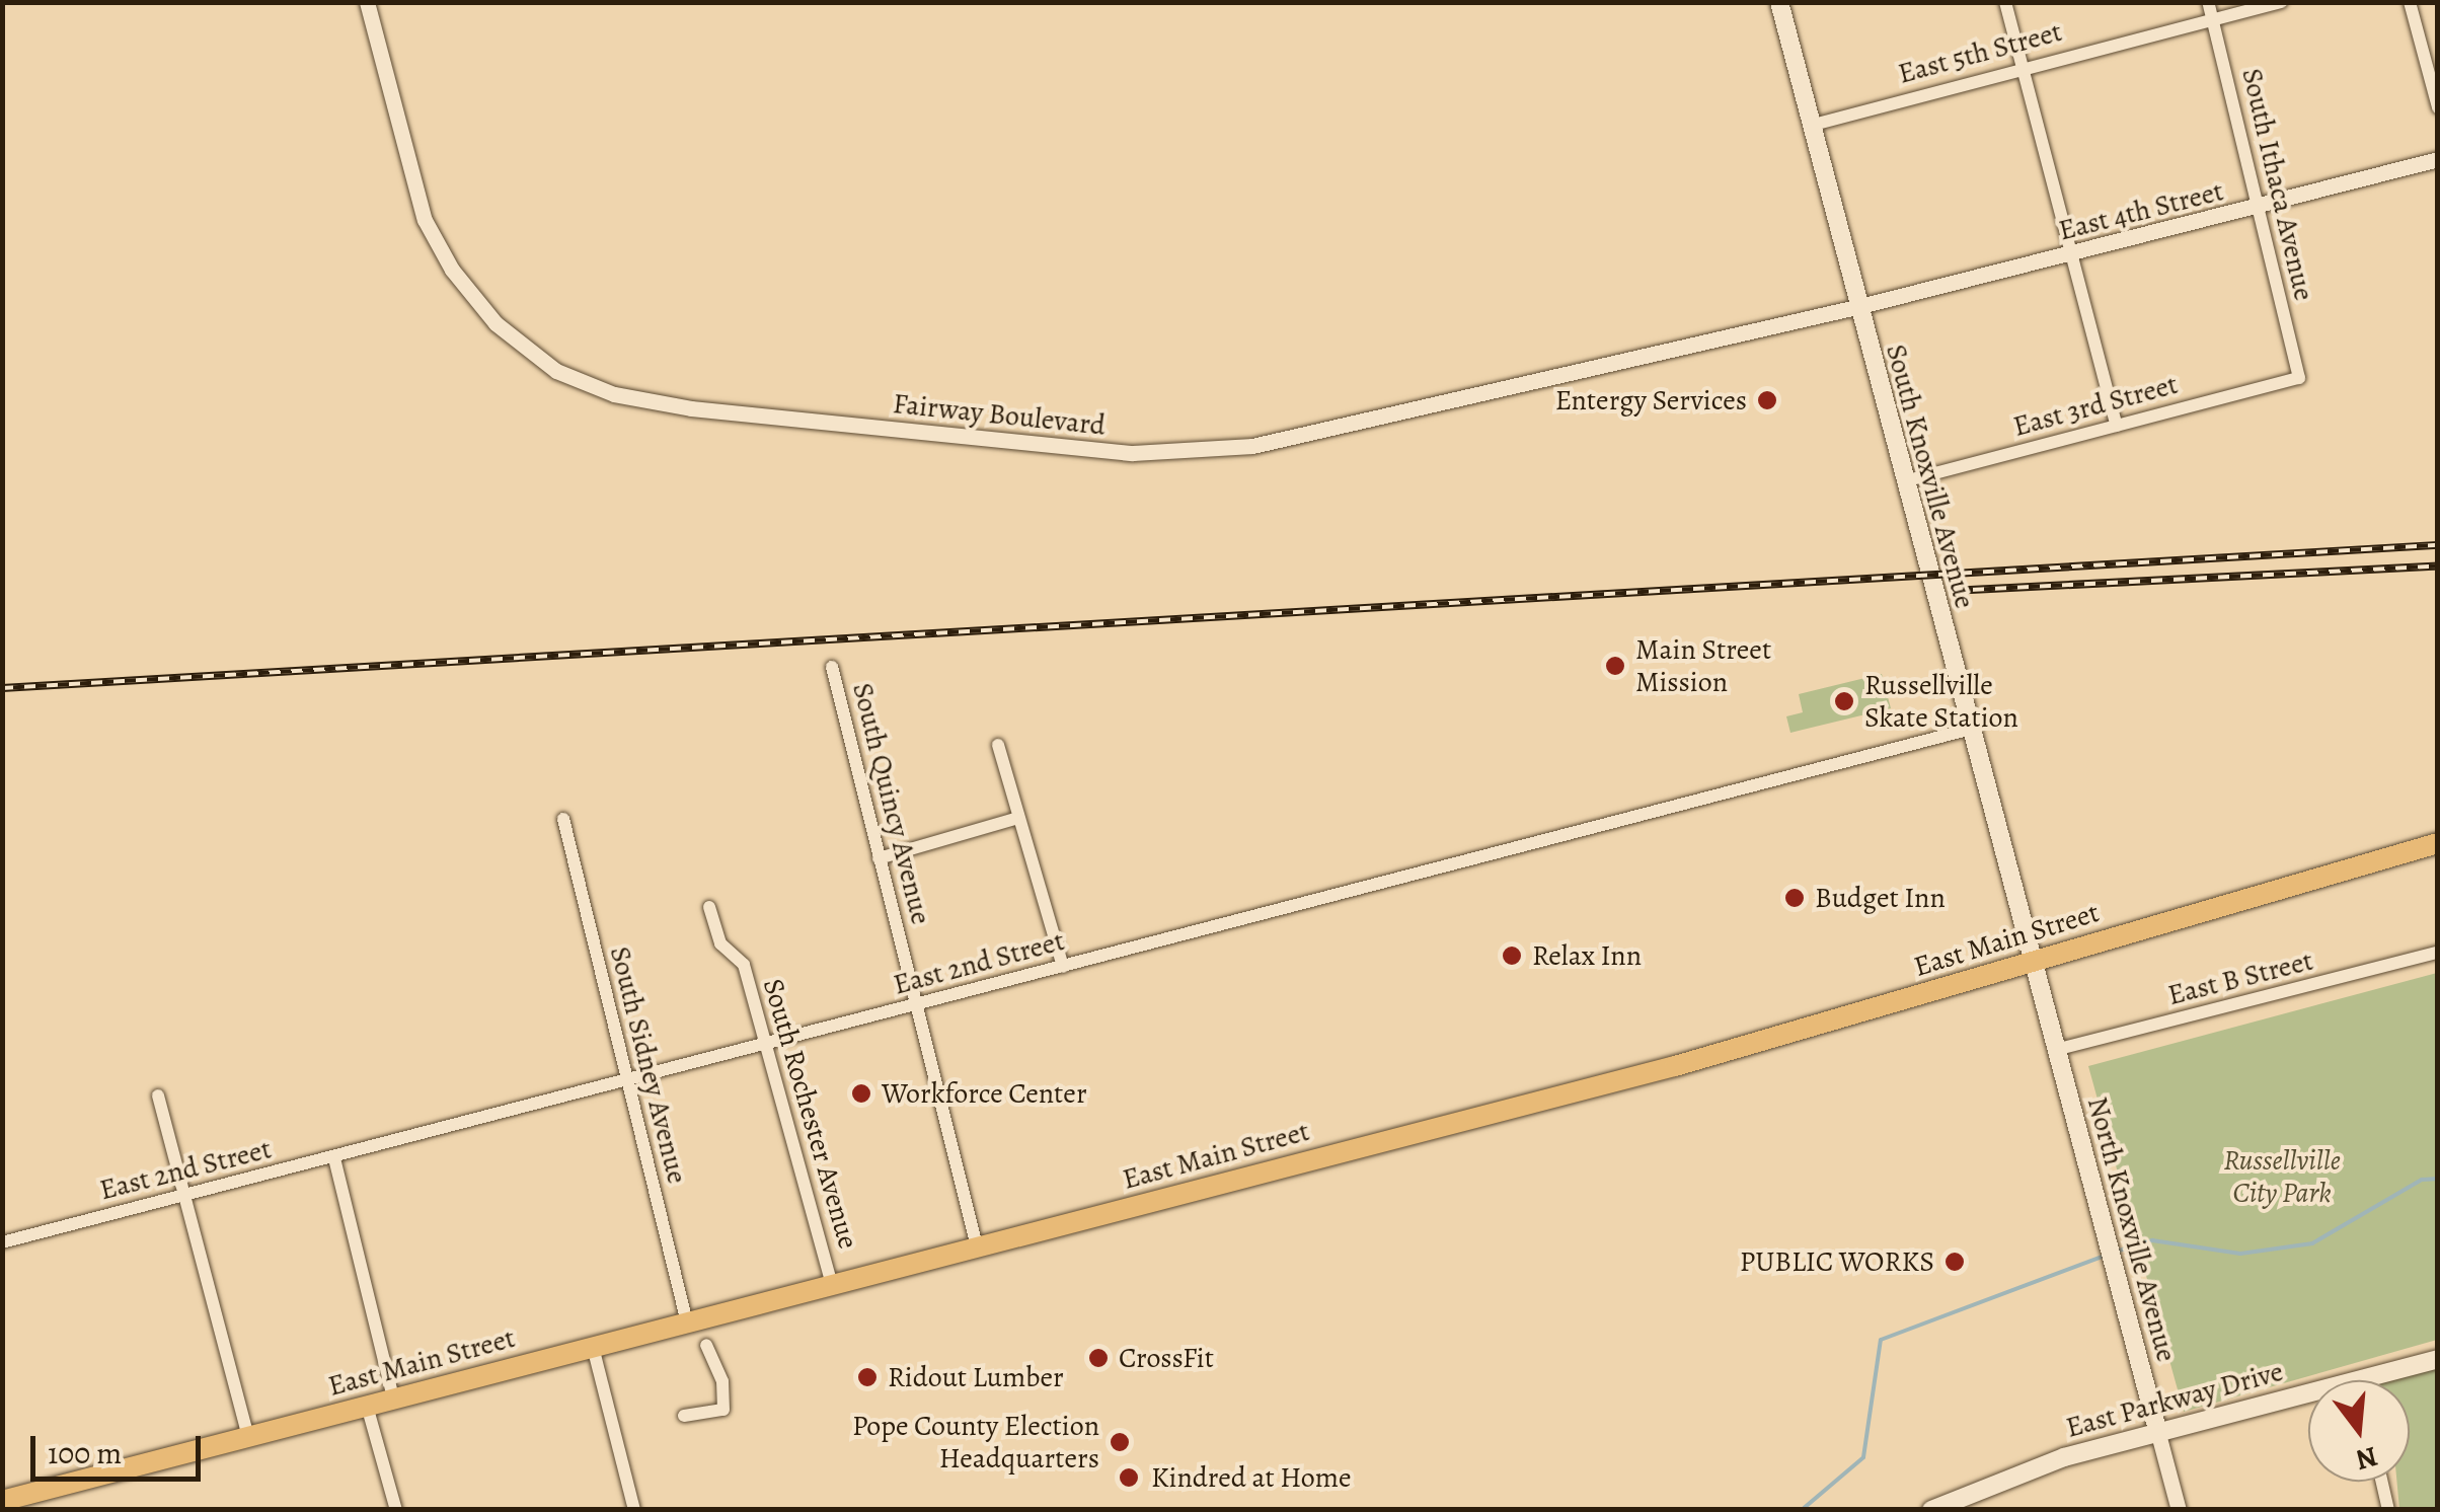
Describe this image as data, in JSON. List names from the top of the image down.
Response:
{
  "streets": {
    "main road": [
      "South Knoxville Avenue",
      "East Main Street",
      "North Knoxville Avenue",
      "East Parkway Drive"
    ],
    "street": [
      "East 5th Street",
      "South Ithaca Avenue",
      "East 4th Street",
      "East 3rd Street",
      "Fairway Boulevard",
      "South Quincy Avenue",
      "East 2nd Street",
      "East B Street",
      "South Sidney Avenue",
      "South Rochester Avenue"
    ]
  },
  "crossings": [
    ["East 5th Street", "South Ithaca Avenue"],
    ["East 5th Street", "South Knoxville Avenue"],
    ["South Ithaca Avenue", "East 4th Street"],
    ["South Ithaca Avenue", "East 3rd Street"],
    ["East 4th Street", "Fairway Boulevard"],
    ["East 4th Street", "South Knoxville Avenue"],
    ["East 3rd Street", "South Knoxville Avenue"],
    ["Fairway Boulevard", "South Knoxville Avenue"],
    ["South Knoxville Avenue", "East Main Street"],
    ["South Knoxville Avenue", "East 2nd Street"],
    ["South Knoxville Avenue", "North Knoxville Avenue"],
    ["South Quincy Avenue", "East Main Street"],
    ["South Quincy Avenue", "East 2nd Street"],
    ["East Main Street", "South Sidney Avenue"],
    ["East Main Street", "South Rochester Avenue"],
    ["East Main Street", "North Knoxville Avenue"],
    ["East 2nd Street", "South Sidney Avenue"],
    ["East 2nd Street", "South Rochester Avenue"],
    ["East B Street", "North Knoxville Avenue"],
    ["North Knoxville Avenue", "East Parkway Drive"]
  ],
  "parks": ["Russellville City Park"],
  "places": [
    "Entergy Services",
    "Main Street Mission",
    "Russellville Skate Station",
    "Budget Inn",
    "Relax Inn",
    "Workforce Center",
    "PUBLIC WORKS",
    "CrossFit",
    "Ridout Lumber",
    "Pope County Election Headquarters",
    "Kindred at Home"
  ],
  "scale_bar": "100 m",
  "north": "bottom"
}
